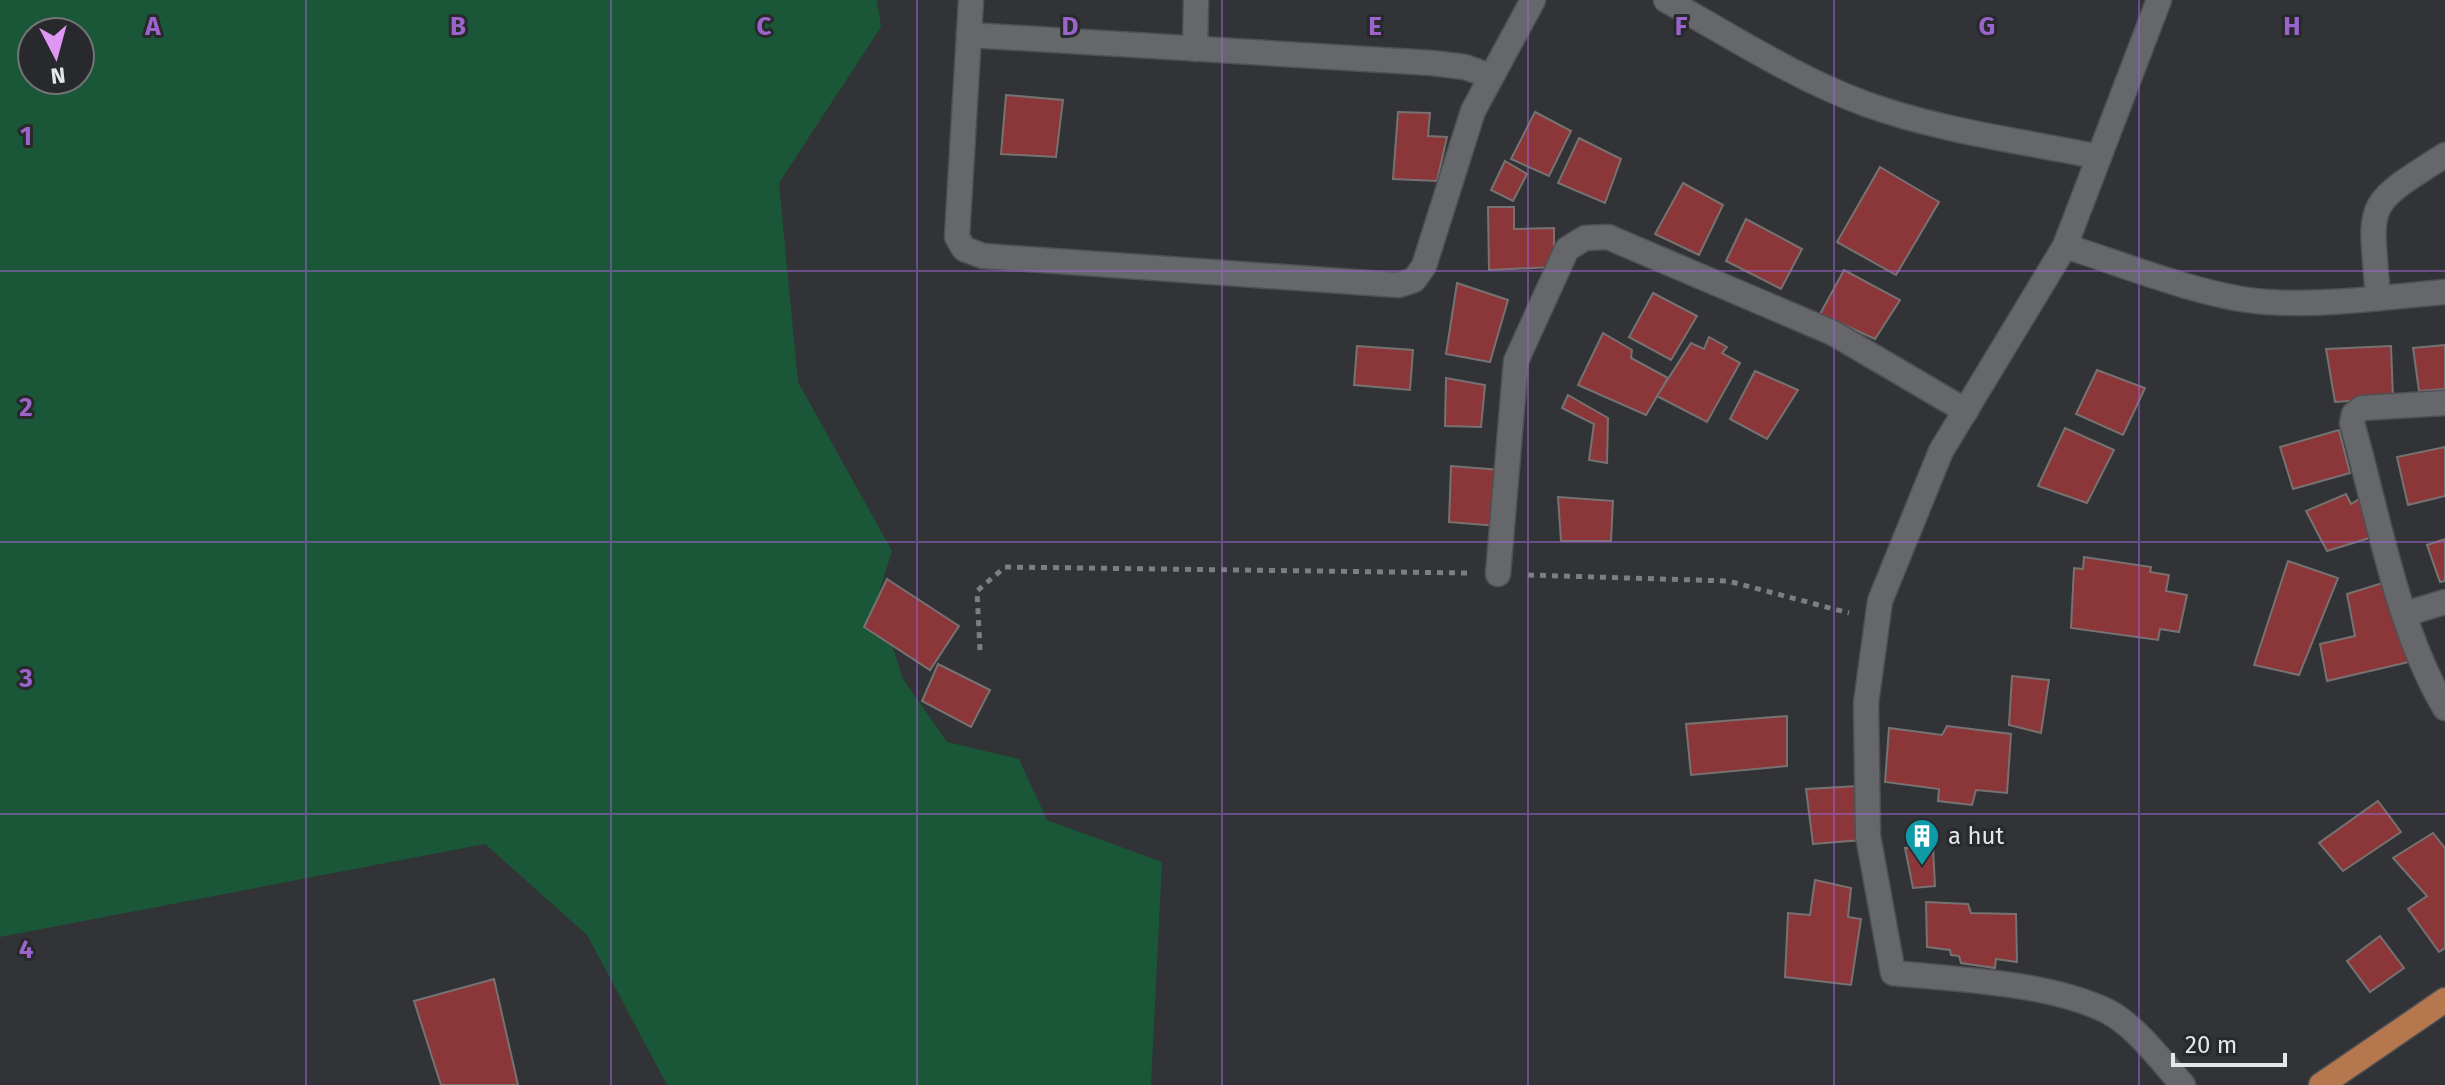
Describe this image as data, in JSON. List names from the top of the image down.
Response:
{
  "places": {
    "building": ["a hut"]
  },
  "scale_bar": "20 m",
  "north": "bottom",
  "grid": {
    "columns": [
      "A",
      "B",
      "C",
      "D",
      "E",
      "F",
      "G",
      "H"
    ],
    "rows": [
      "1",
      "2",
      "3",
      "4"
    ]
  }
}
